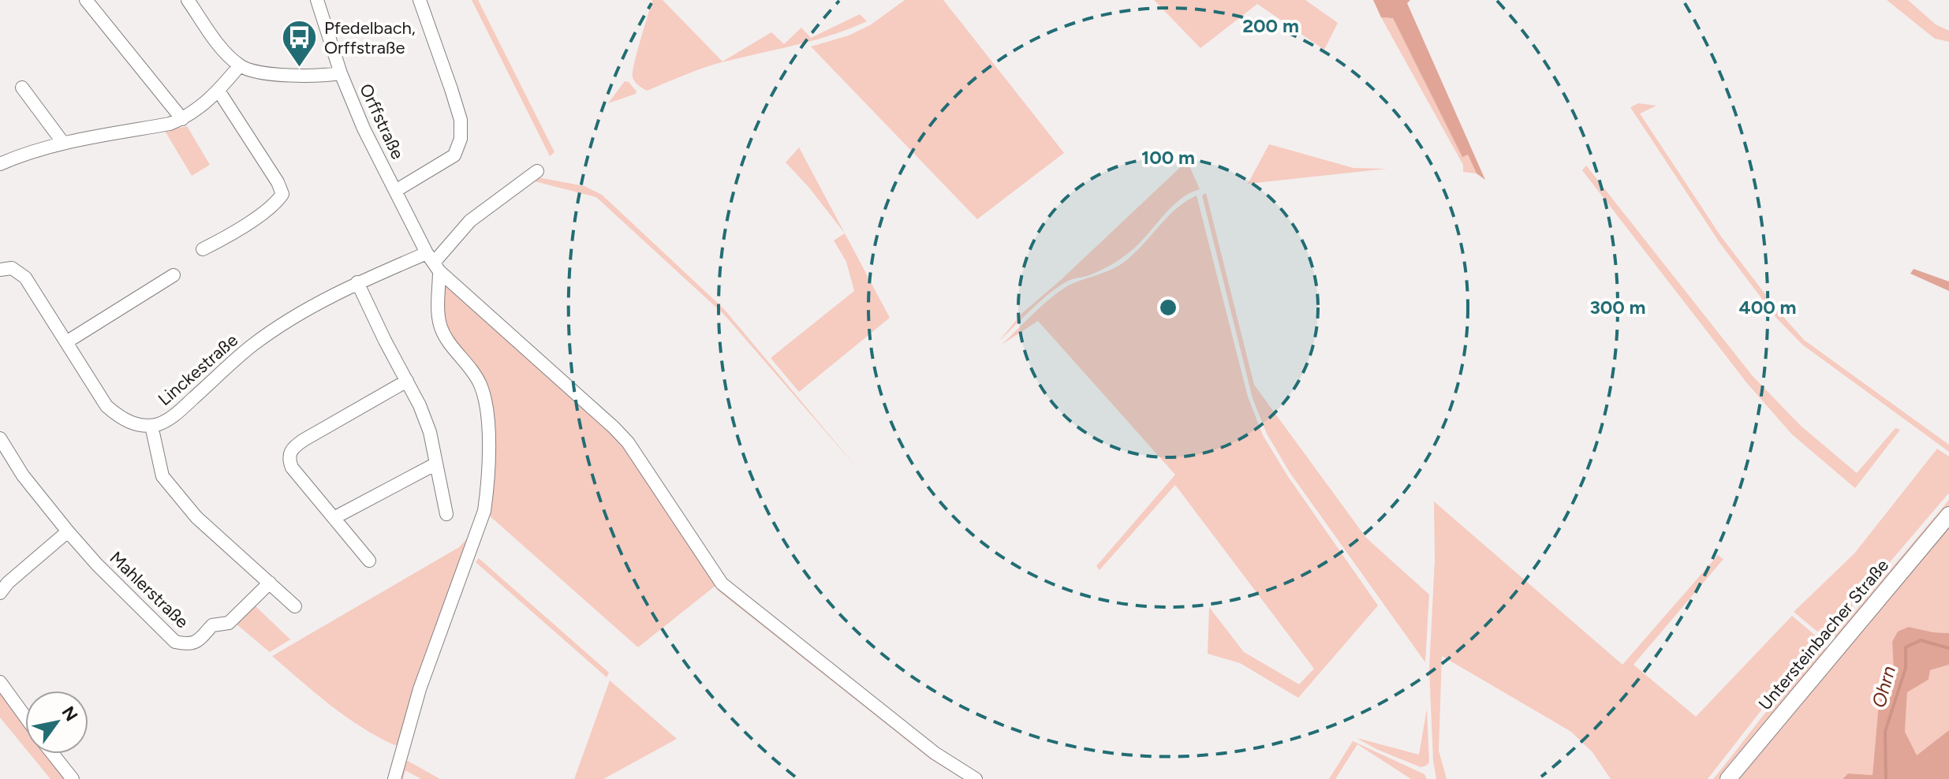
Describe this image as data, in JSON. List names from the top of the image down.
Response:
{
  "streets": {
    "main road": ["Untersteinbacher Straße"],
    "street": ["Orffstraße", "Linckestraße", "Mahlerstraße"]
  },
  "crossings": [
    ["Orffstraße", "Linckestraße"]
  ],
  "water": ["Ohrn"],
  "places": {
    "bus stop": ["Pfedelbach, Orffstraße"]
  },
  "north": "top right",
  "rings": [
    "200 m",
    "100 m",
    "300 m",
    "400 m"
  ]
}
